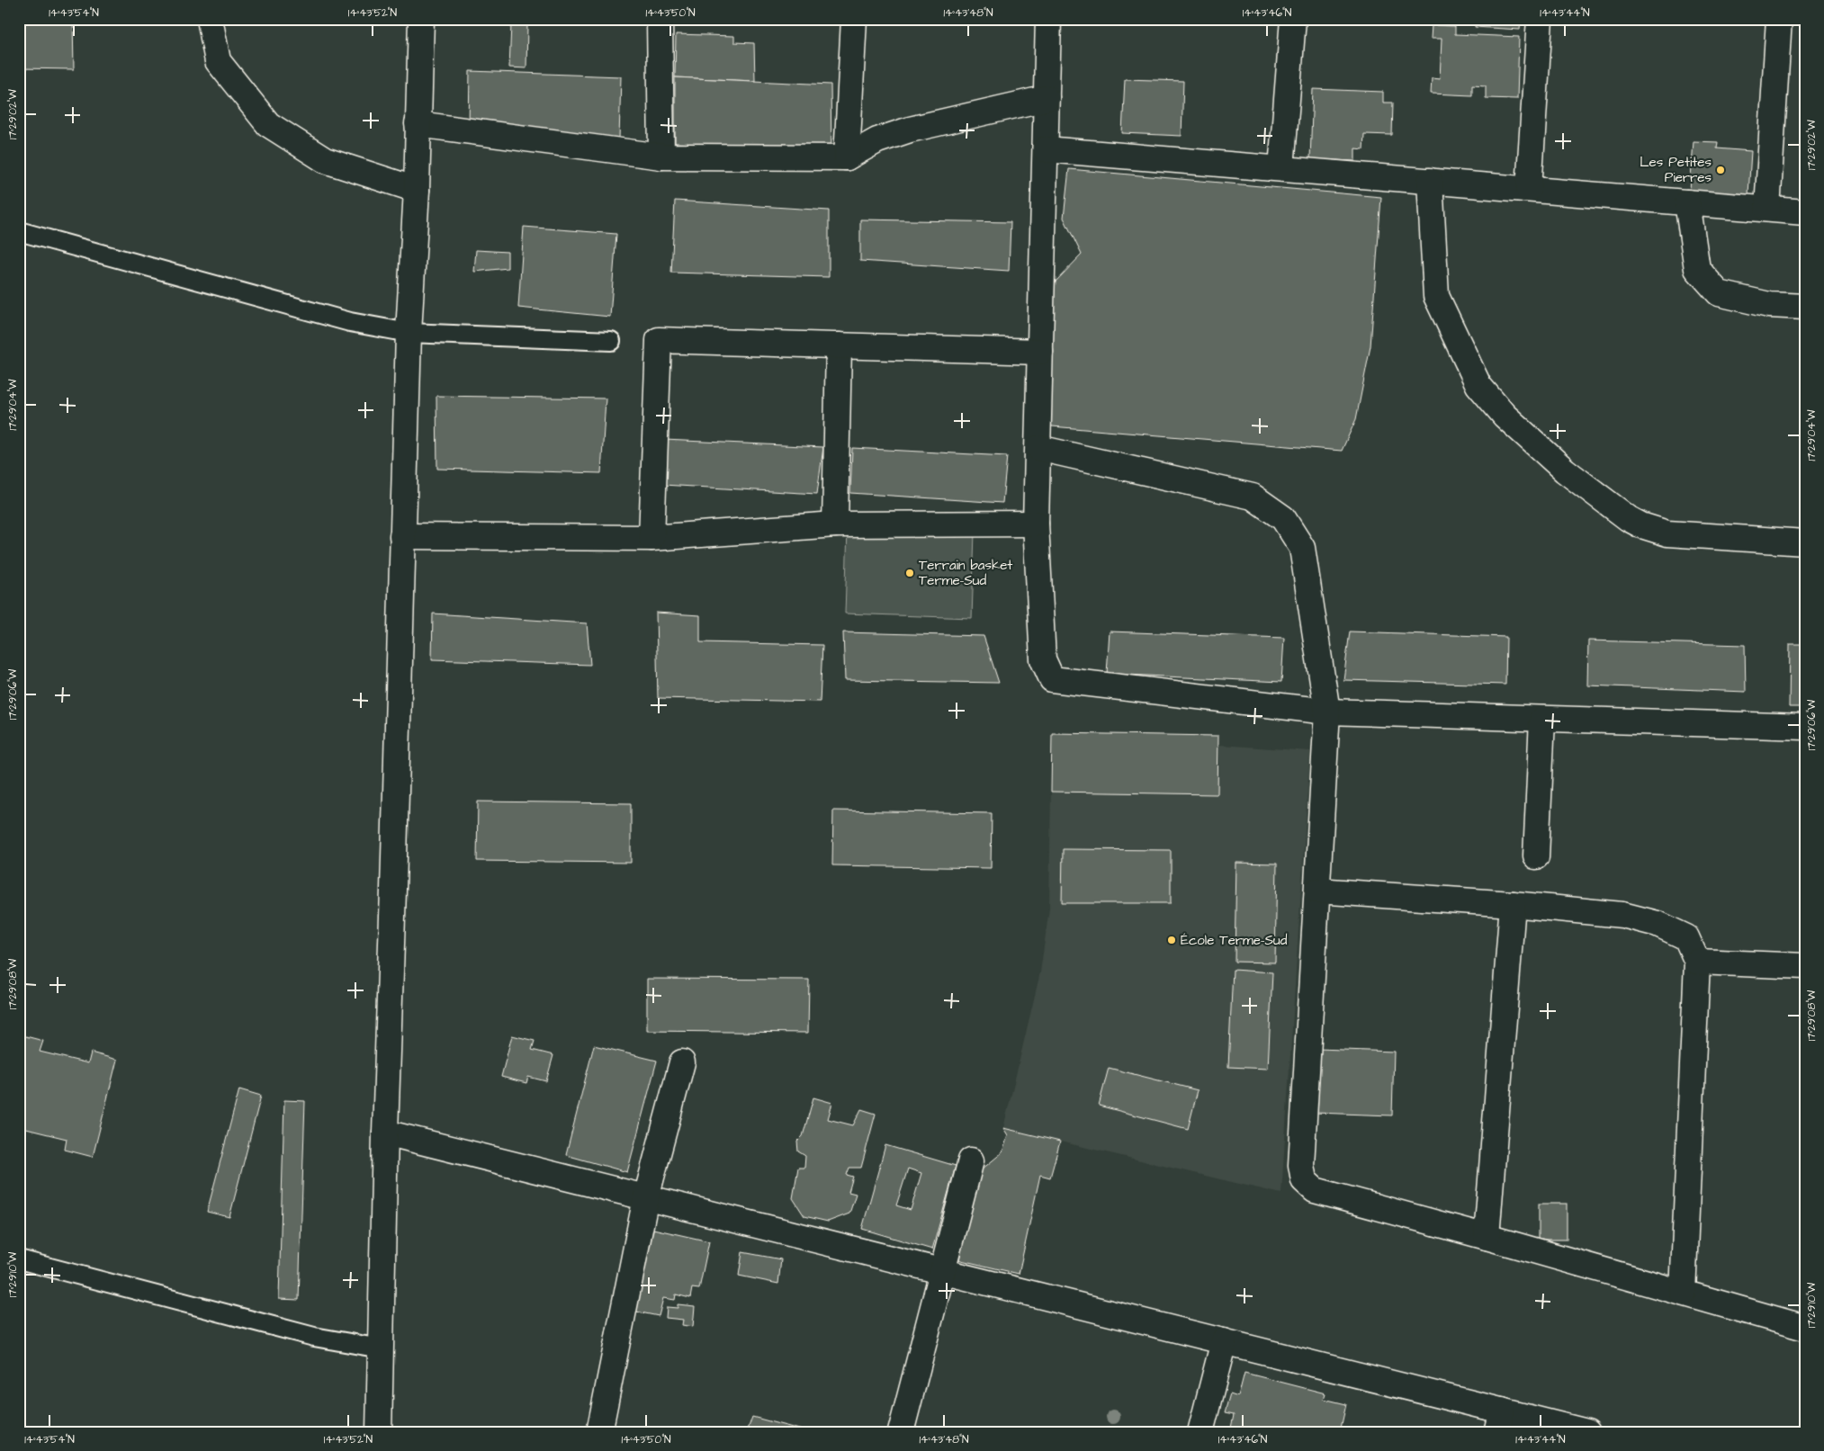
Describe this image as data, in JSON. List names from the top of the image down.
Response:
{
  "places": ["Les Petites Pierres", "Terrain basket Terme-Sud", "École Terme-Sud"],
  "coordinates": [
    "14°43'54\"N",
    "14°43'52\"N",
    "14°43'50\"N",
    "14°43'48\"N",
    "14°43'46\"N",
    "14°43'44\"N",
    "17°29'02\"W",
    "17°29'04\"W",
    "17°29'06\"W",
    "17°29'08\"W",
    "17°29'10\"W"
  ]
}
